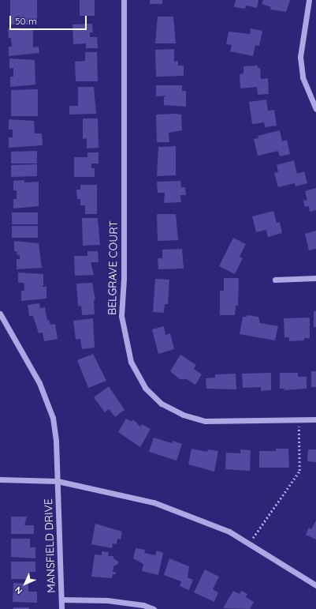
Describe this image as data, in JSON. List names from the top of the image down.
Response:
{
  "streets": {
    "street": ["BELGRAVE COURT", "MANSFIELD DRIVE"]
  },
  "scale_bar": "50 m",
  "north": "bottom left"
}
